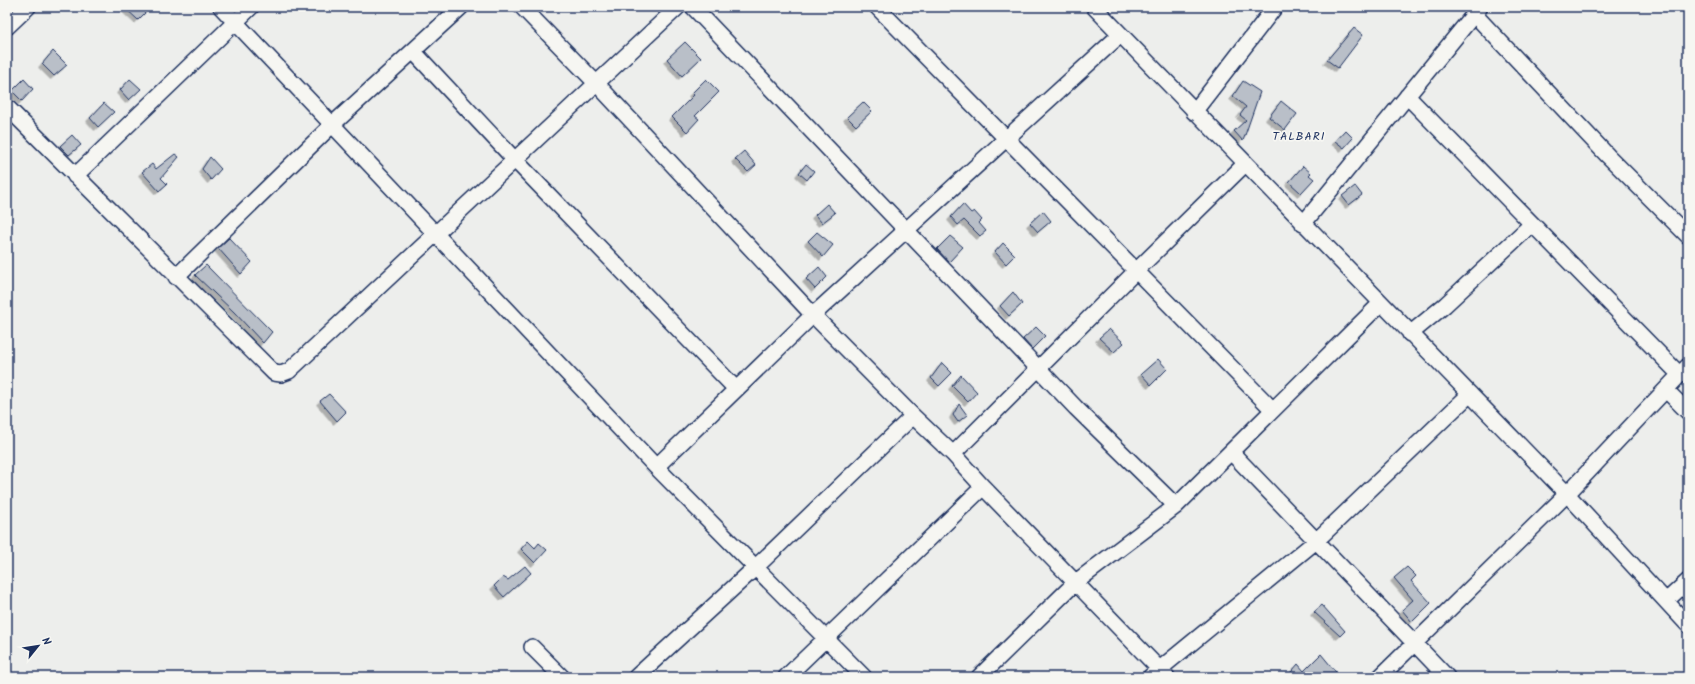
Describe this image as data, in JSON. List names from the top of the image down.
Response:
{
  "districts": ["TALBARI"],
  "north": "top right"
}
